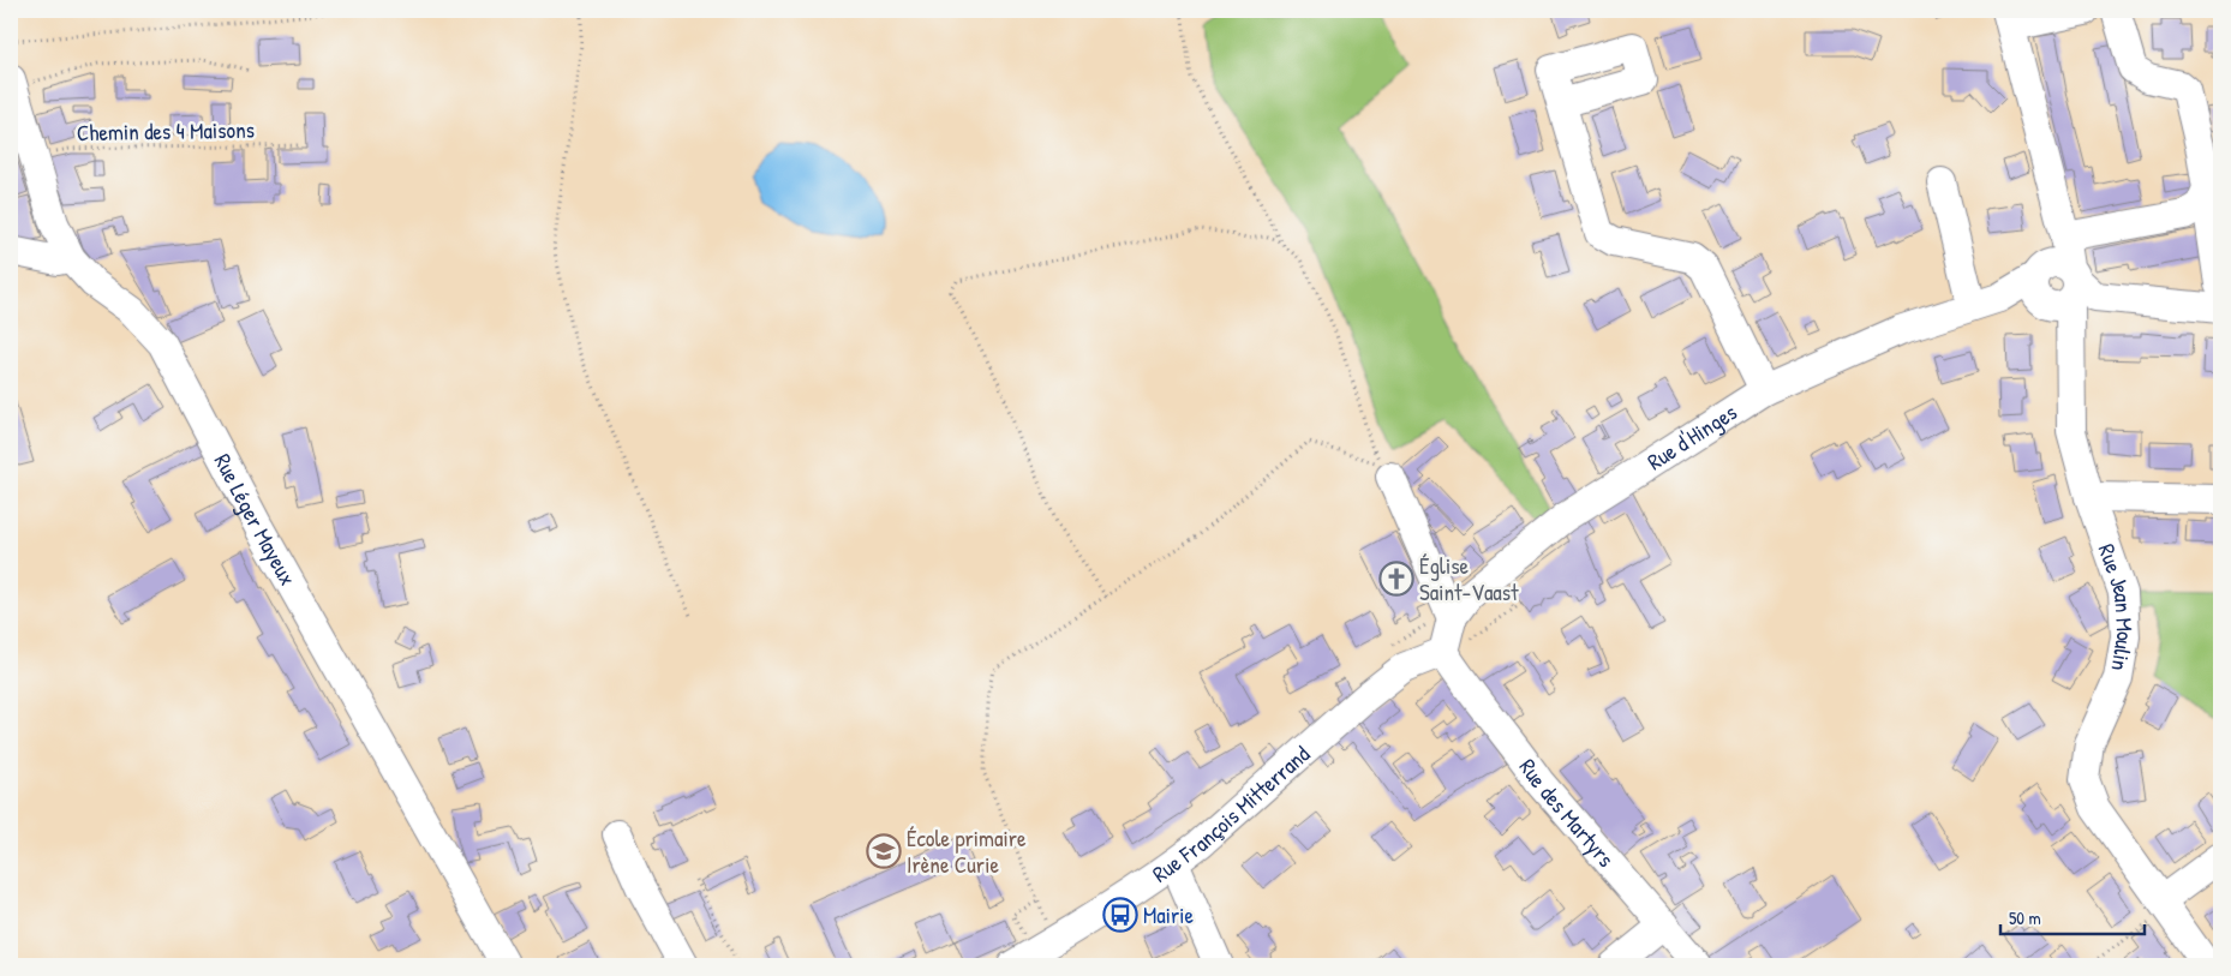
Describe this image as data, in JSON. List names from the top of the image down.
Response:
{
  "streets": {
    "street": [
      "Rue d'Hinges",
      "Rue Léger Mayeux",
      "Rue Jean Moulin",
      "Rue des Martyrs",
      "Rue François Mitterrand"
    ],
    "path": ["Chemin des 4 Maisons"]
  },
  "crossings": [
    ["Chemin des 4 Maisons", "Rue Léger Mayeux"],
    ["Rue d'Hinges", "Rue Jean Moulin"],
    ["Rue d'Hinges", "Rue des Martyrs"],
    ["Rue d'Hinges", "Rue François Mitterrand"],
    ["Rue des Martyrs", "Rue François Mitterrand"]
  ],
  "places": {
    "church": ["Église Saint-Vaast"],
    "school or university": ["École primaire Irène Curie"],
    "bus stop": ["Mairie"]
  },
  "scale_bar": "50 m"
}
